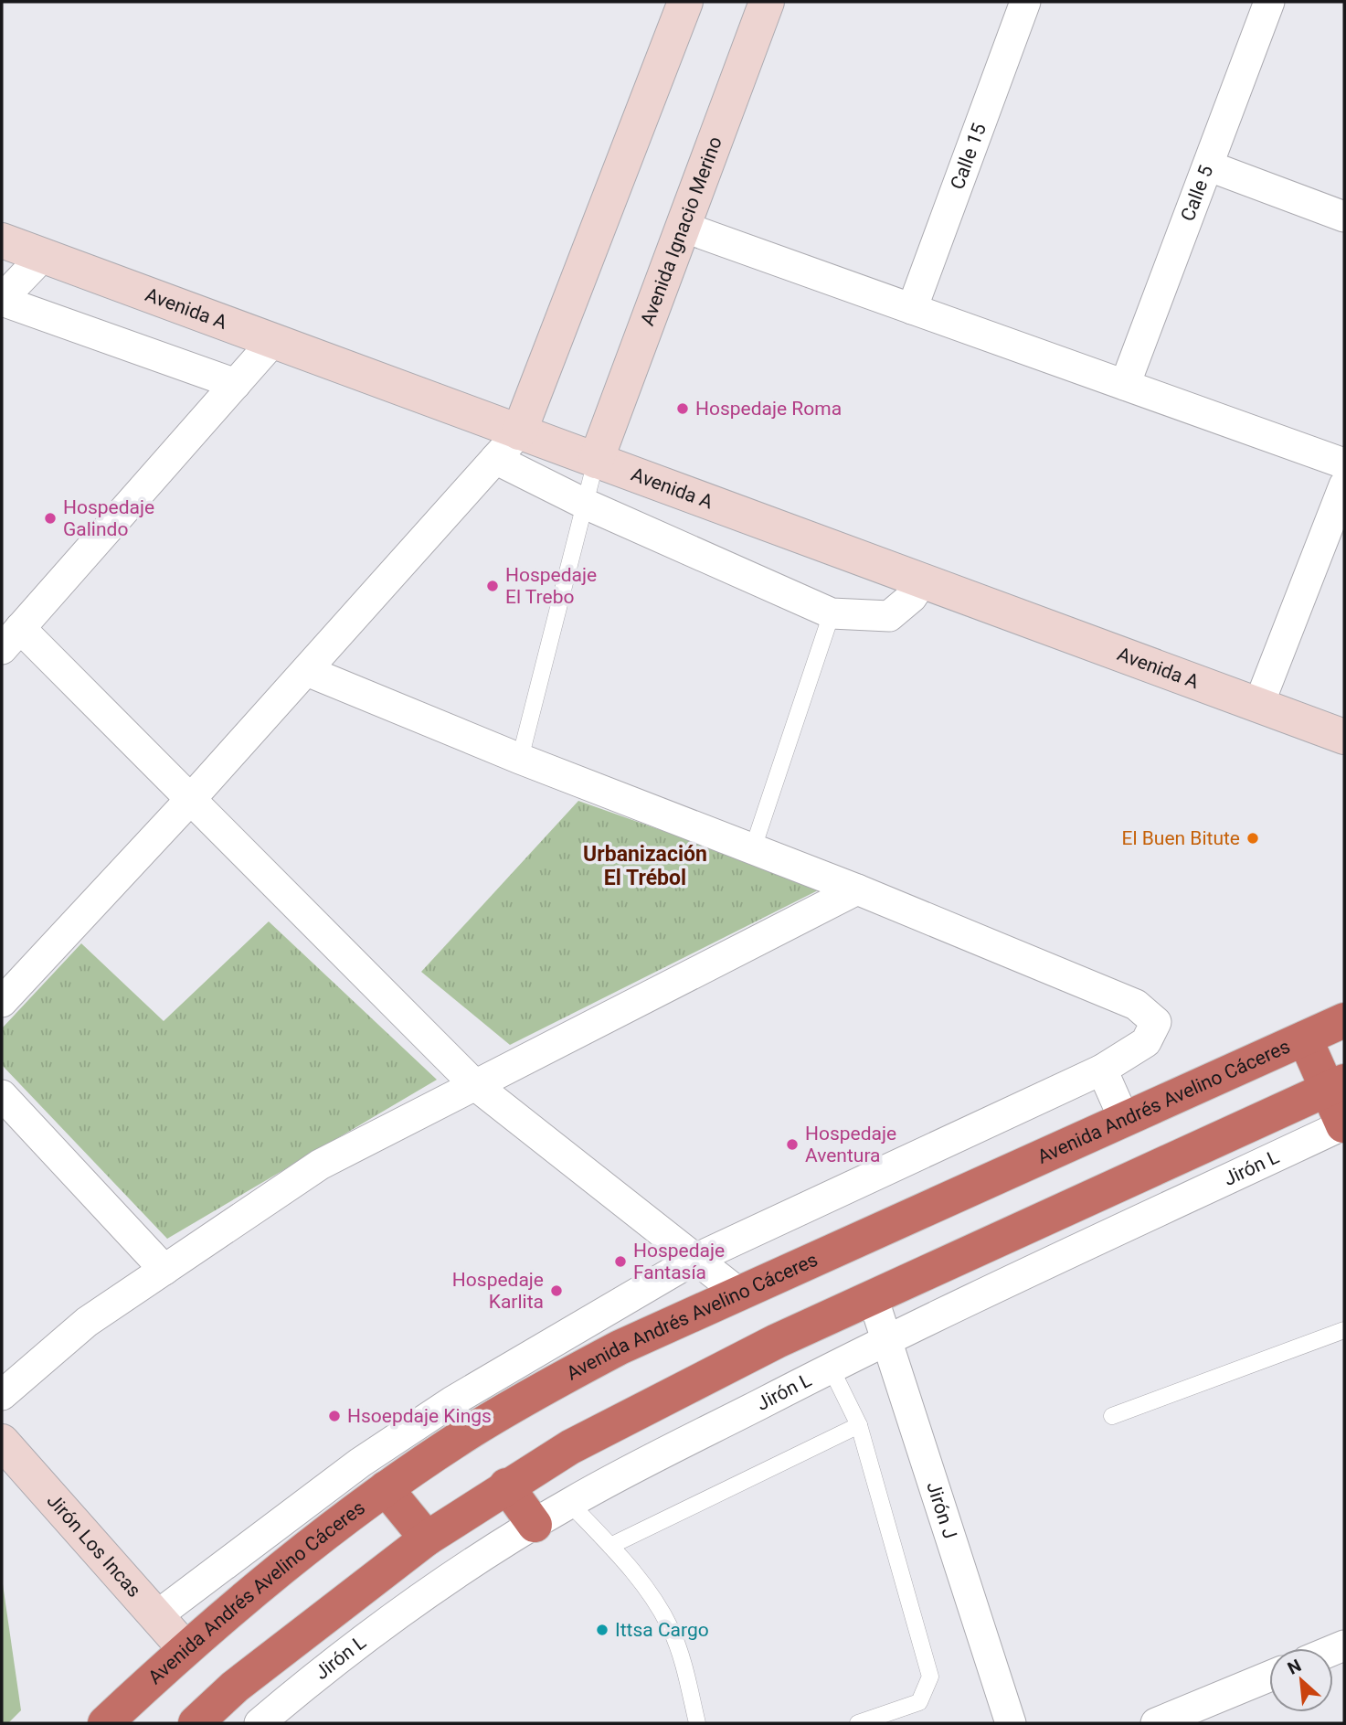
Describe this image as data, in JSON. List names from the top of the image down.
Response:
{
  "streets": {
    "highway": ["Avenida Andrés Avelino Cáceres"],
    "street": [
      "Calle 15",
      "Calle 5",
      "Avenida Ignacio Merino",
      "Avenida A",
      "Jirón L",
      "Jirón J",
      "Jirón Los Incas"
    ]
  },
  "crossings": [
    ["Avenida Ignacio Merino", "Avenida A"],
    ["Avenida Andrés Avelino Cáceres", "Jirón Los Incas"],
    ["Jirón L", "Jirón J"]
  ],
  "districts": ["Urbanización El Trébol"],
  "places": [
    "Hospedaje Roma",
    "Hospedaje Galindo",
    "Hospedaje El Trebo",
    "El Buen Bitute",
    "Hospedaje Aventura",
    "Hospedaje Fantasía",
    "Hospedaje Karlita",
    "Hsoepdaje Kings",
    "Ittsa Cargo"
  ],
  "north": "top left"
}
